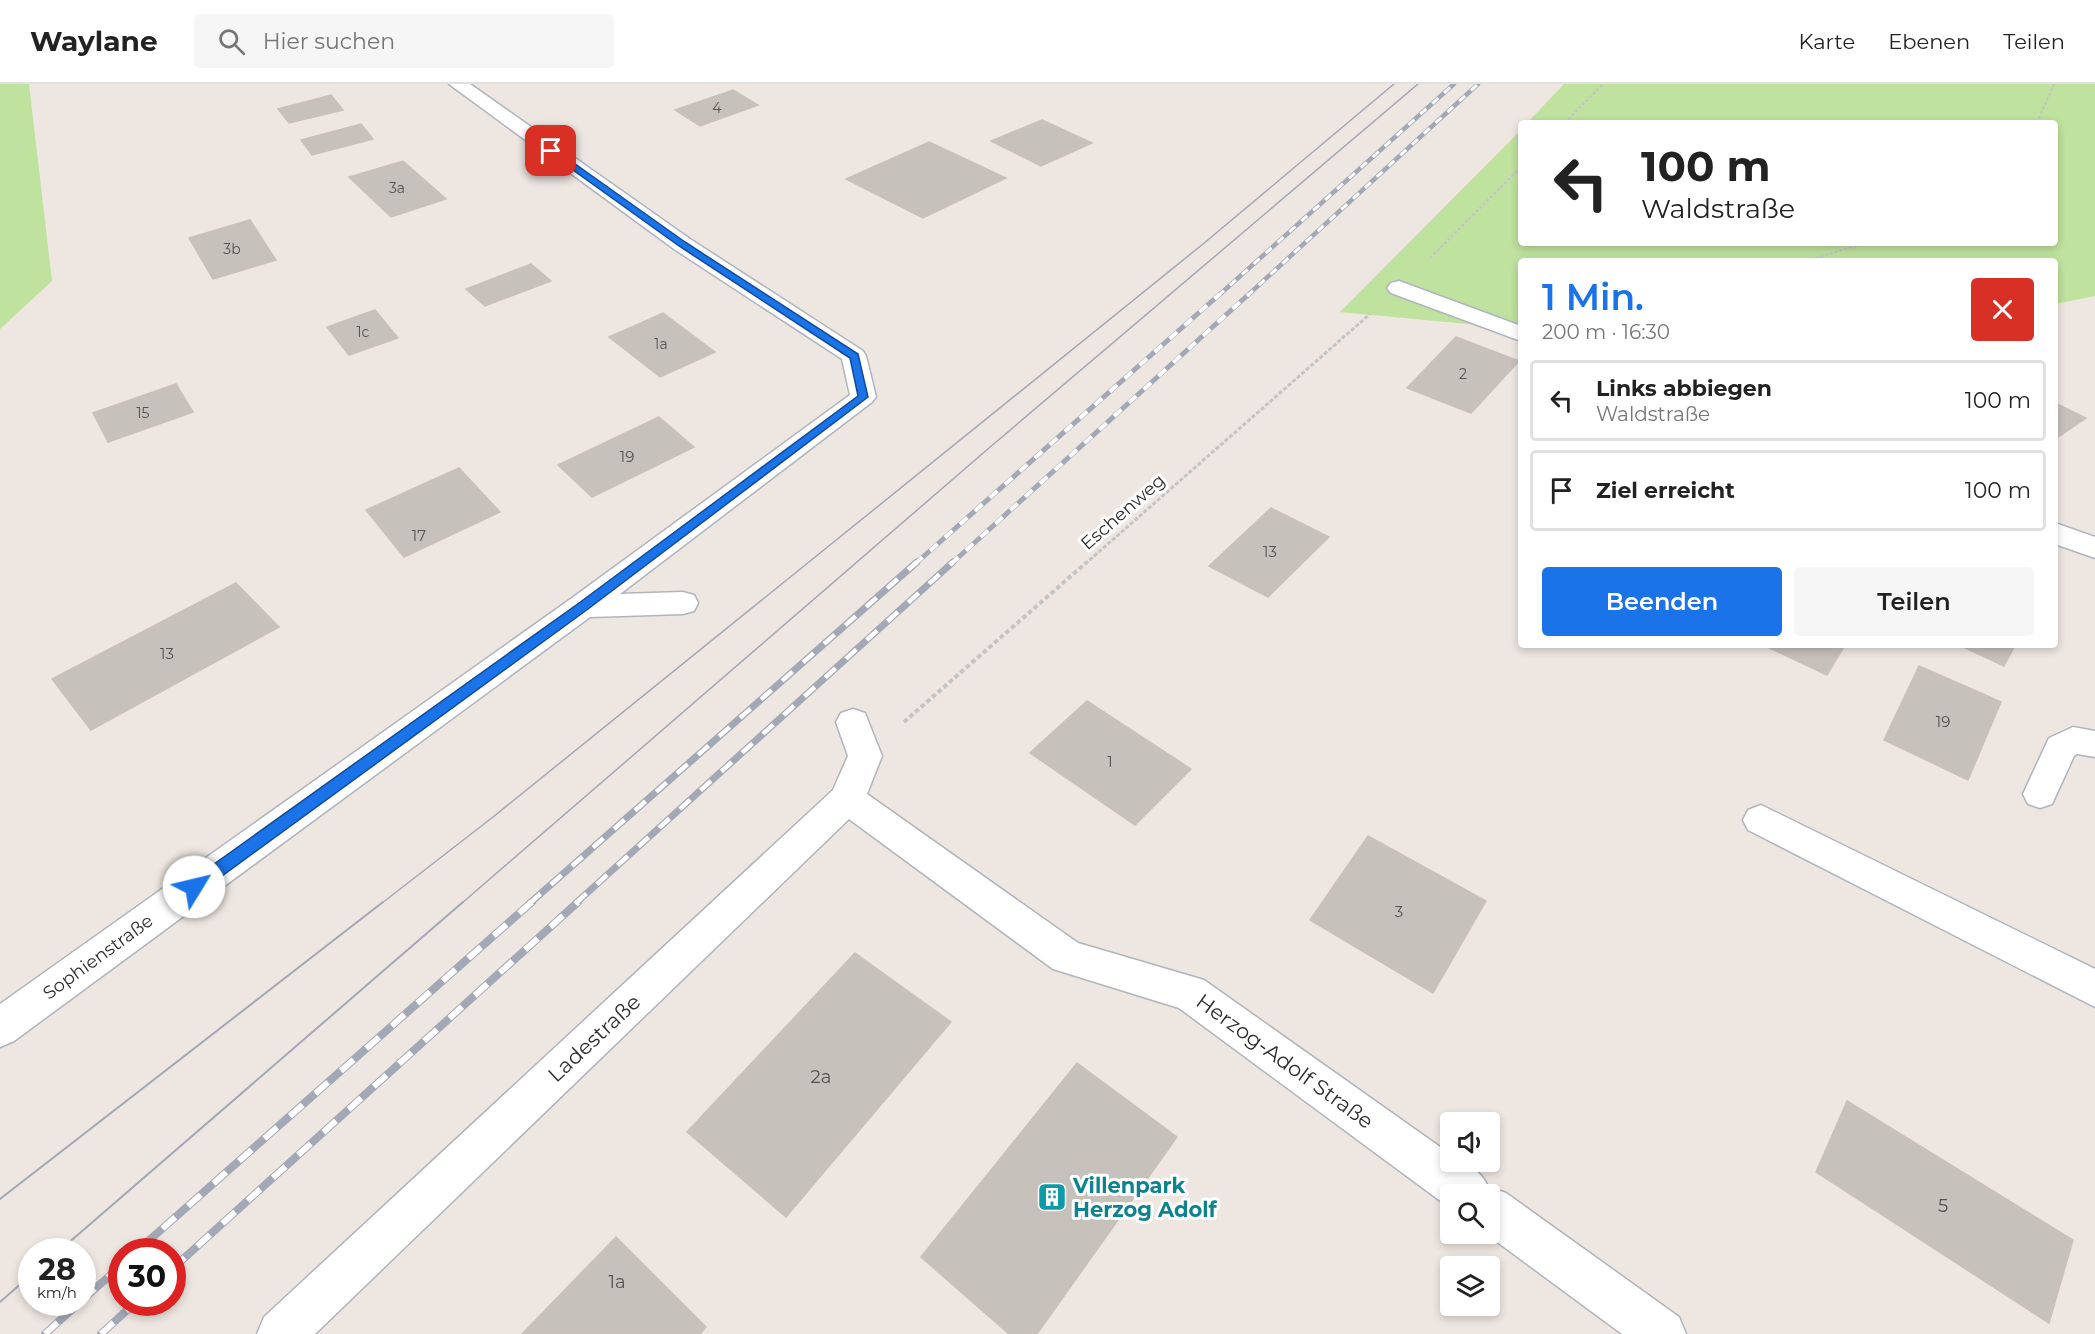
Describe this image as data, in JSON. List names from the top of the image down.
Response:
{
  "streets": {
    "street": ["Sophienstraße", "Ladestraße", "Herzog-Adolf Straße"],
    "path": ["Eschenweg"]
  },
  "crossings": [
    ["Eschenweg", "Ladestraße"],
    ["Ladestraße", "Herzog-Adolf Straße"]
  ],
  "places": {
    "building": ["Villenpark Herzog Adolf"]
  },
  "house_numbers": [
    "4",
    "3a",
    "3b",
    "1c",
    "1a",
    "2",
    "15",
    "19",
    "17",
    "13",
    "13",
    "19",
    "1",
    "3",
    "2a",
    "5",
    "1a"
  ],
  "page": {
    "header": "Waylane",
    "search": "Hier suchen",
    "nav": ["Karte", "Ebenen", "Teilen"],
    "turn": ["100 m", "Waldstraße"],
    "heading": ["1 Min.", "200 m · 16:30"],
    "list": [
      {
        "name": "Links abbiegen",
        "note": "Waldstraße",
        "value": "100 m"
      },
      {
        "name": "Ziel erreicht",
        "value": "100 m"
      }
    ],
    "buttons": ["Beenden", "Teilen"],
    "speed": "28 km/h",
    "limit": "30"
  }
}
